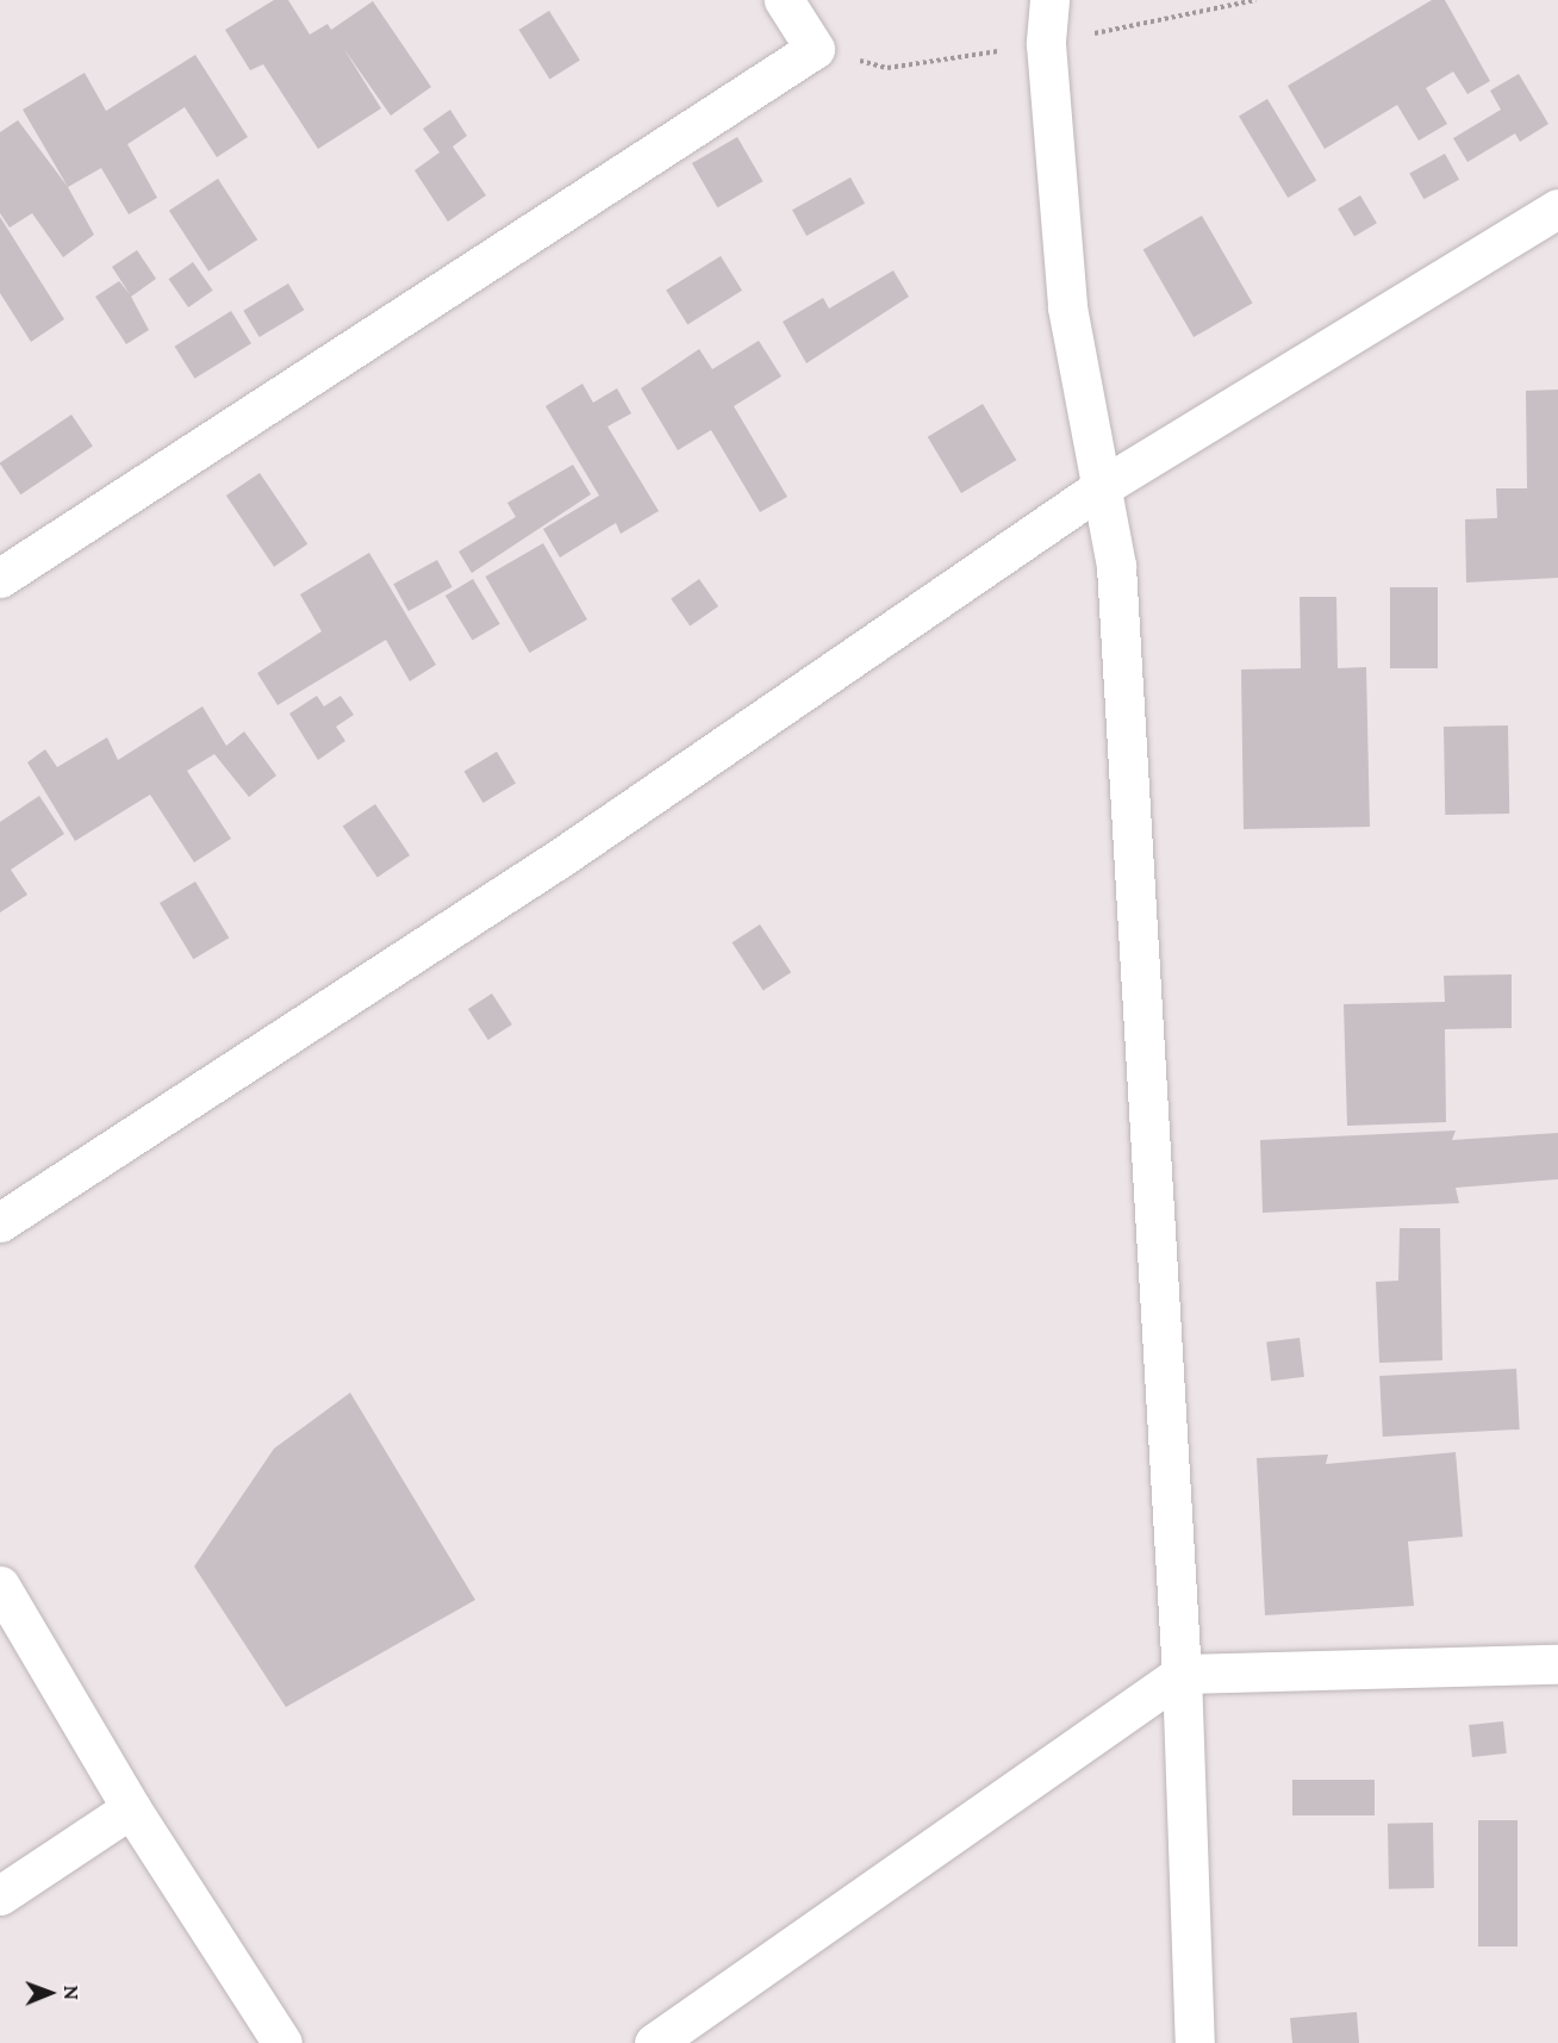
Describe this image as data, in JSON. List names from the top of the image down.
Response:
{
  "north": "right"
}
